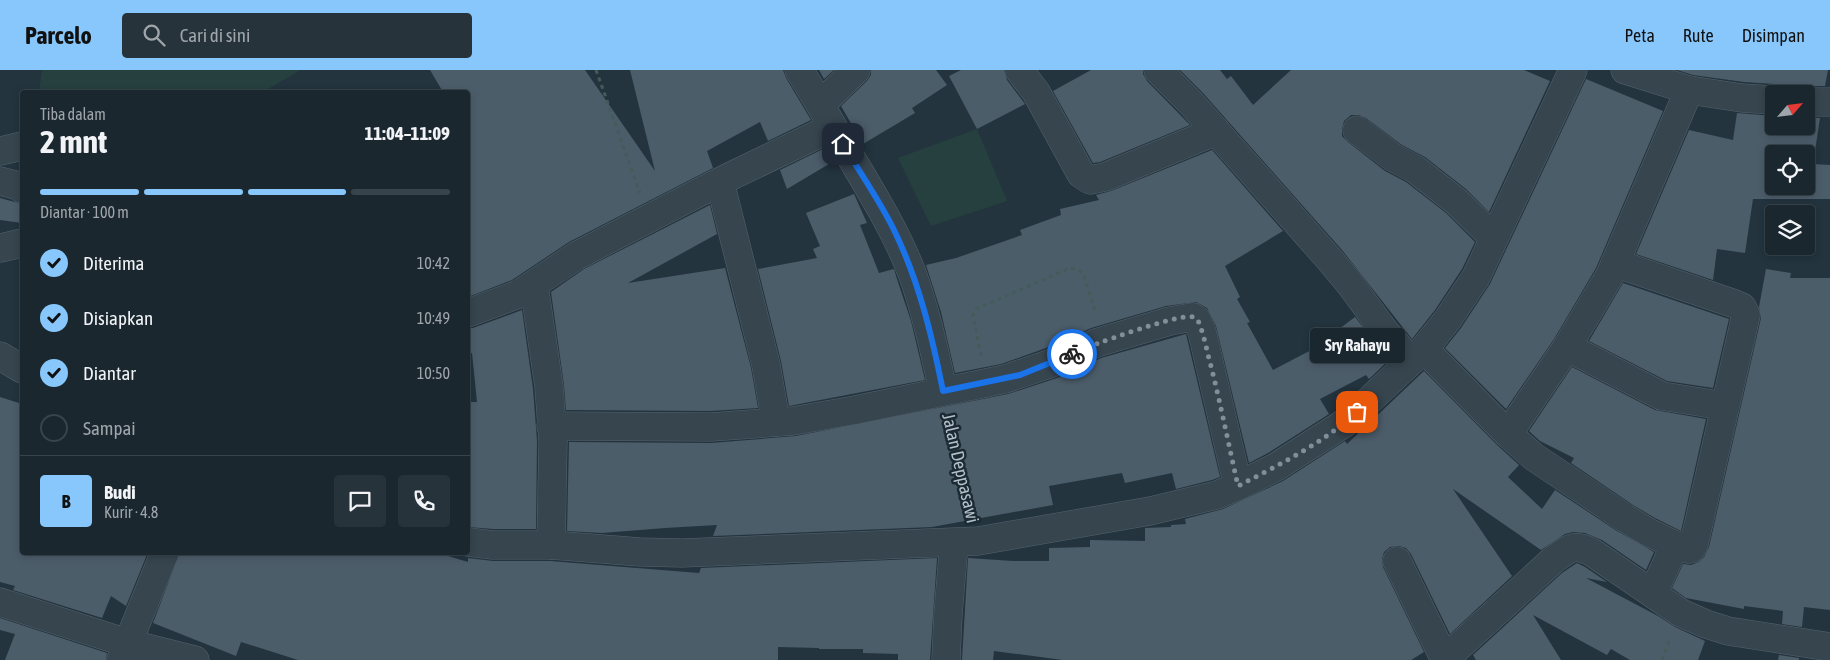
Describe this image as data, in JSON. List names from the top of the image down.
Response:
{
  "streets": {
    "street": ["Jalan Deppasawi"]
  },
  "places": ["Sry Rahayu"],
  "north": "top right",
  "page": {
    "header": "Parcelo",
    "search": "Cari di sini",
    "nav": ["Peta", "Rute", "Disimpan"],
    "heading": ["2 mnt", "Tiba dalam", "11:04–11:09"],
    "panel": ["Budi", "Kurir · 4.8"],
    "bar": "Diantar · 100 m",
    "list": [
      ["Diterima", "10:42"],
      ["Disiapkan", "10:49"],
      ["Diantar", "10:50"],
      "Sampai"
    ],
    "bubble": "Sry Rahayu",
    "round": "B"
  }
}
